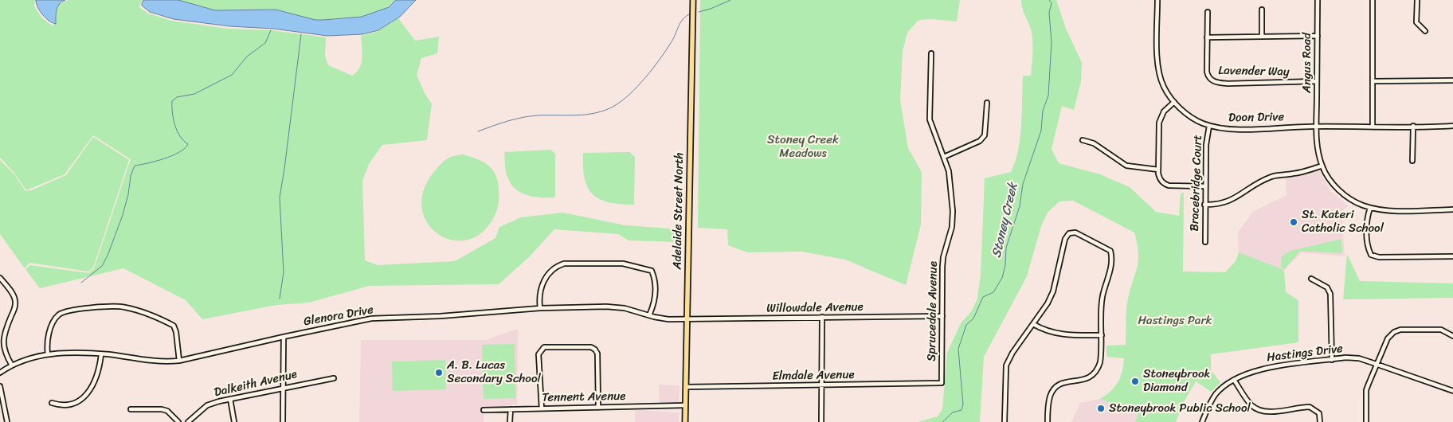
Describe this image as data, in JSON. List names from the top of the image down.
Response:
{
  "streets": {
    "main road": ["Adelaide Street North"],
    "street": [
      "Angus Road",
      "Lavender Way",
      "Doon Drive",
      "Bracebridge Court",
      "Willowdale Avenue",
      "Sprucedale Avenue",
      "Glenora Drive",
      "Hastings Drive",
      "Elmdale Avenue",
      "Dalkeith Avenue",
      "Tennent Avenue"
    ]
  },
  "crossings": [
    ["Angus Road", "Lavender Way"],
    ["Angus Road", "Doon Drive"],
    ["Doon Drive", "Bracebridge Court"],
    ["Adelaide Street North", "Willowdale Avenue"],
    ["Adelaide Street North", "Glenora Drive"],
    ["Adelaide Street North", "Elmdale Avenue"],
    ["Adelaide Street North", "Tennent Avenue"],
    ["Willowdale Avenue", "Sprucedale Avenue"],
    ["Willowdale Avenue", "Glenora Drive"],
    ["Sprucedale Avenue", "Elmdale Avenue"]
  ],
  "water": ["Stoney Creek"],
  "parks": ["Stoney Creek Meadows", "Hastings Park"],
  "places": [
    "St. Kateri Catholic School",
    "A. B. Lucas Secondary School",
    "Stoneybrook Diamond",
    "Stoneybrook Public School"
  ]
}
